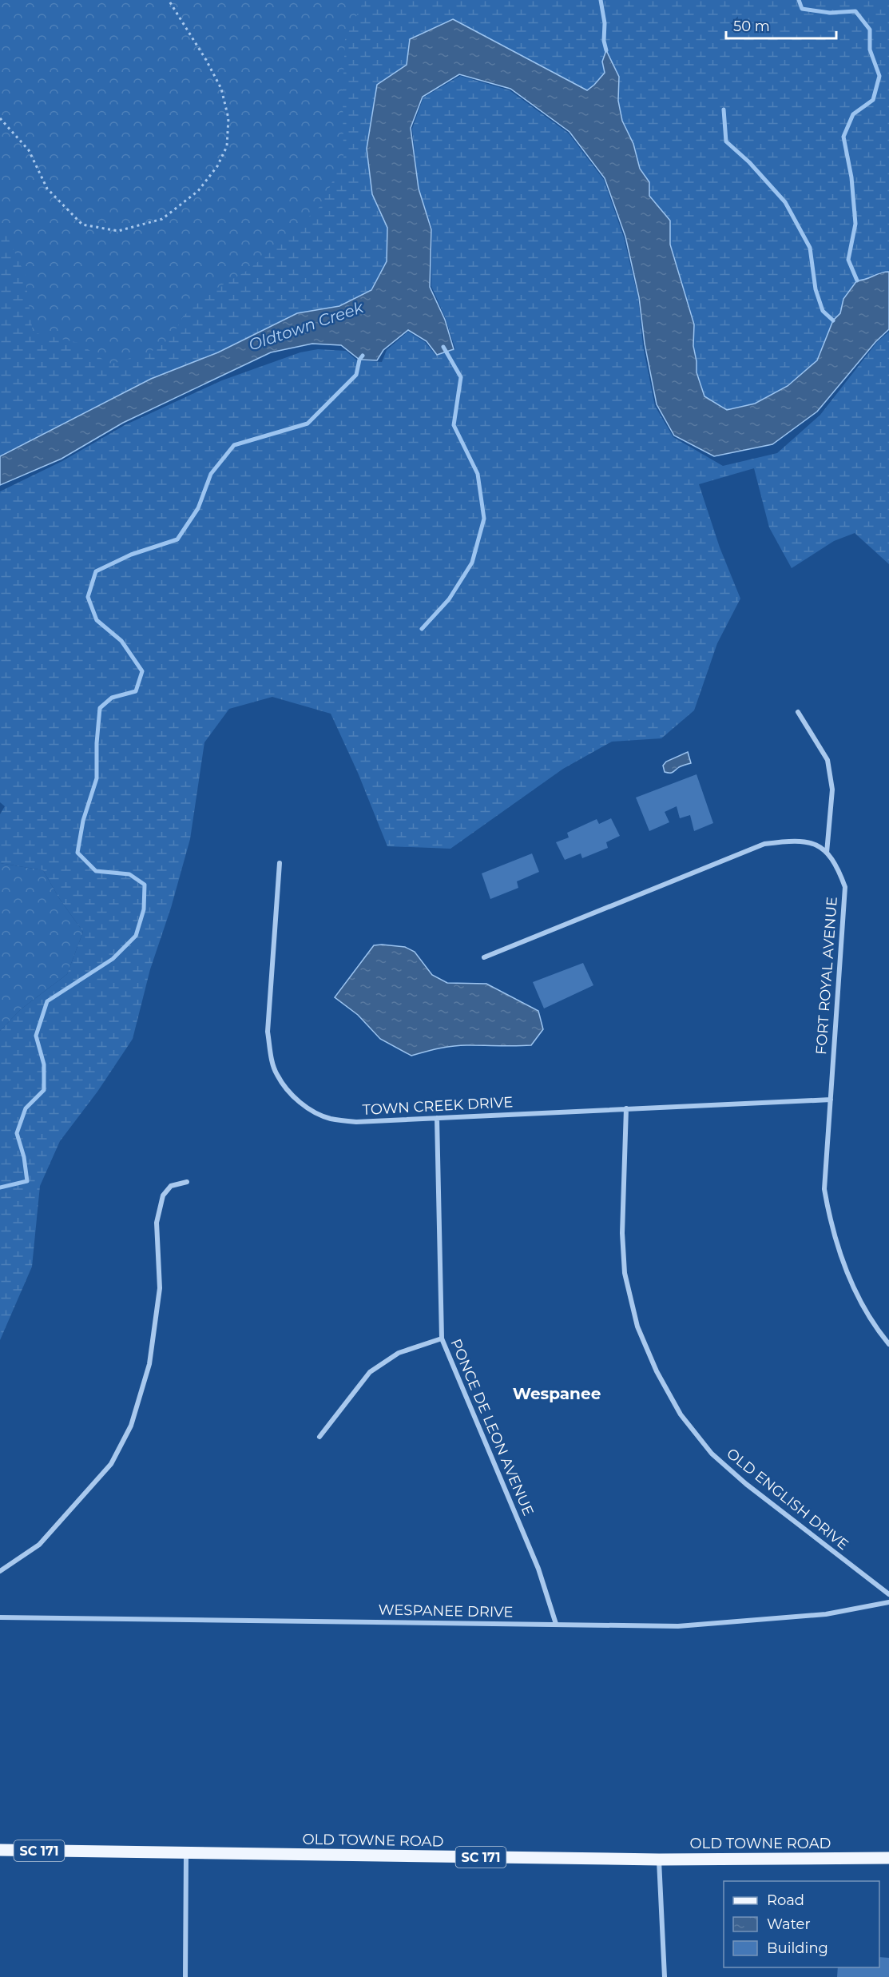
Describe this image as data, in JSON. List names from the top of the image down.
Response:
{
  "streets": {
    "main road": ["OLD TOWNE ROAD", "SC 171"],
    "street": [
      "FORT ROYAL AVENUE",
      "TOWN CREEK DRIVE",
      "PONCE DE LEON AVENUE",
      "OLD ENGLISH DRIVE",
      "WESPANEE DRIVE"
    ]
  },
  "crossings": [
    ["FORT ROYAL AVENUE", "TOWN CREEK DRIVE"],
    ["TOWN CREEK DRIVE", "PONCE DE LEON AVENUE"],
    ["TOWN CREEK DRIVE", "OLD ENGLISH DRIVE"],
    ["PONCE DE LEON AVENUE", "WESPANEE DRIVE"]
  ],
  "districts": ["Wespanee"],
  "water": ["Oldtown Creek"],
  "legend": ["Road", "Water", "Building"],
  "scale_bar": "50 m"
}
